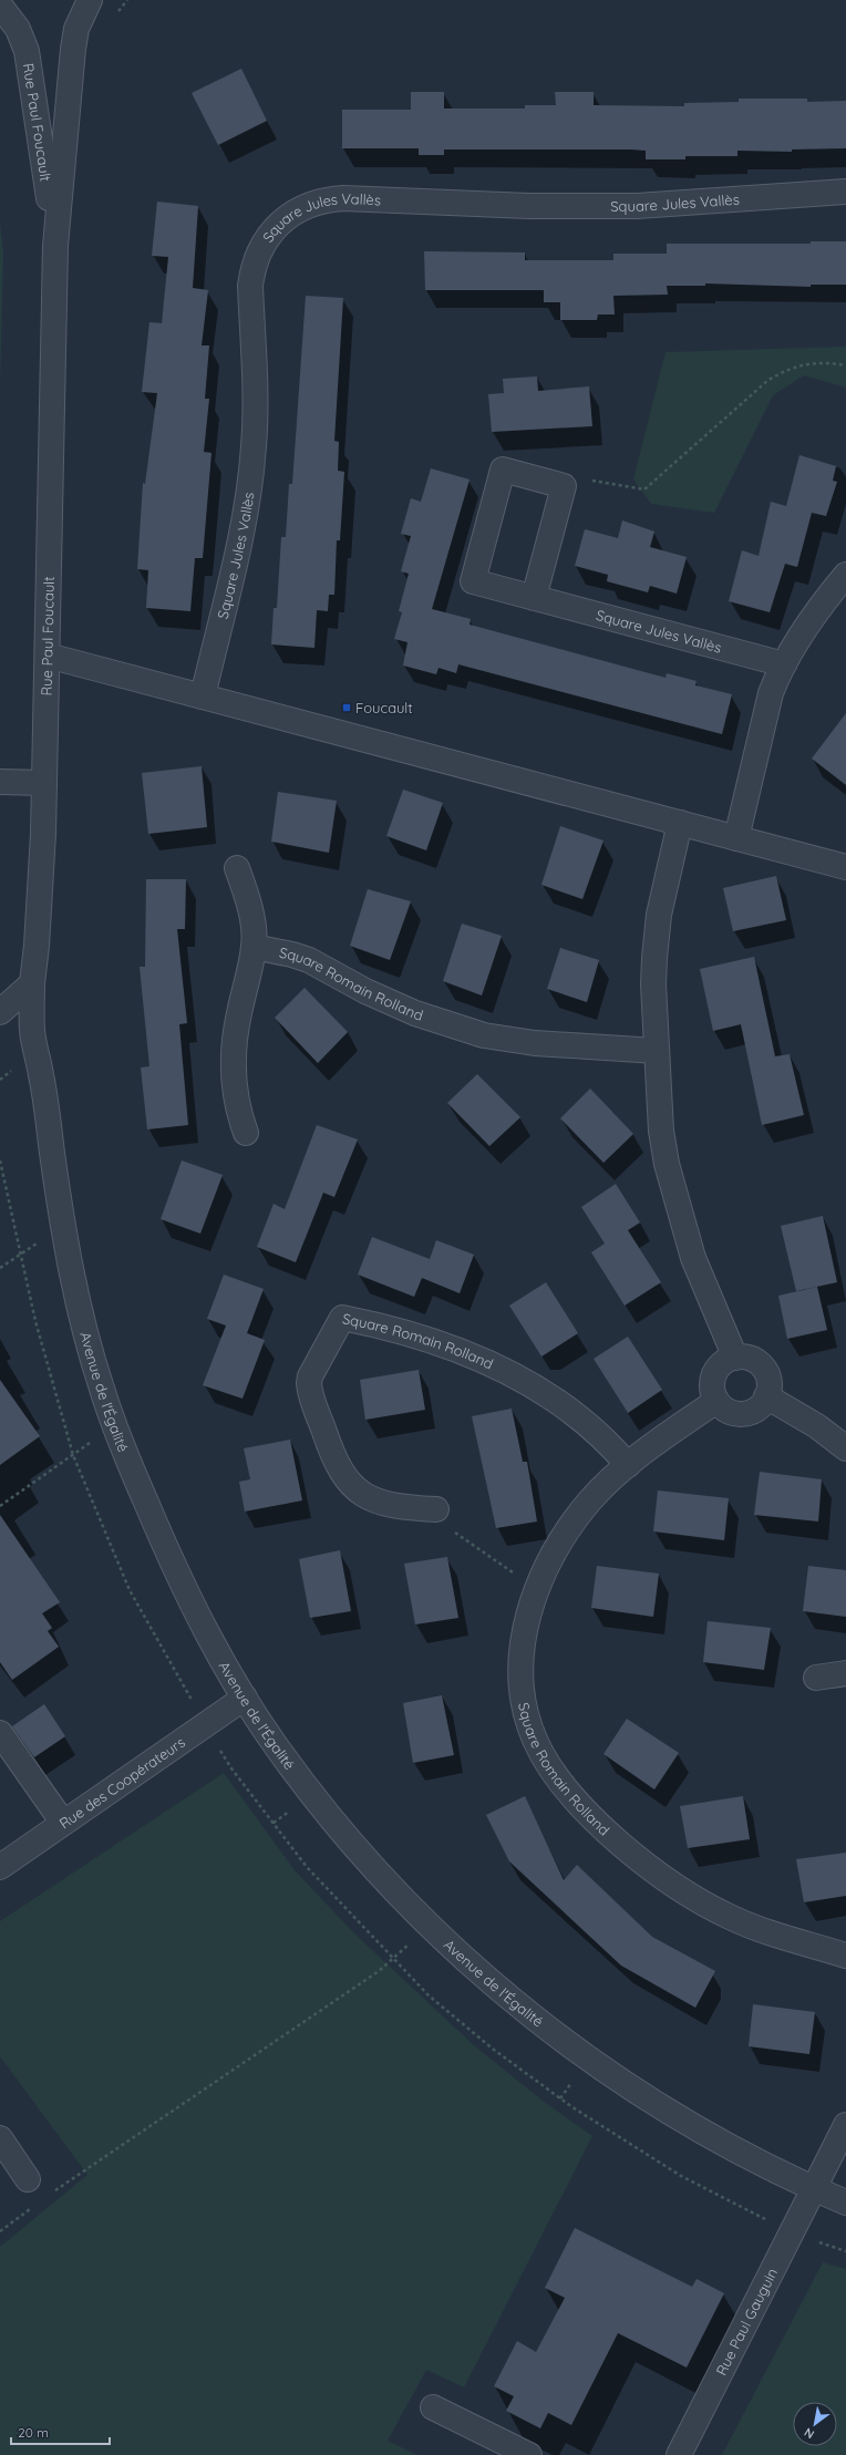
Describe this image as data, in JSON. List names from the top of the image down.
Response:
{
  "streets": {
    "street": [
      "Rue Paul Foucault",
      "Square Jules Vallès",
      "Square Romain Rolland",
      "Avenue de l'Égalité",
      "Rue des Coopérateurs",
      "Rue Paul Gauguin"
    ]
  },
  "crossings": [
    ["Rue Paul Foucault", "Avenue de l'Égalité"],
    ["Avenue de l'Égalité", "Rue des Coopérateurs"],
    ["Avenue de l'Égalité", "Rue Paul Gauguin"]
  ],
  "places": {
    "transit": ["Foucault"]
  },
  "scale_bar": "20 m",
  "north": "bottom left"
}
